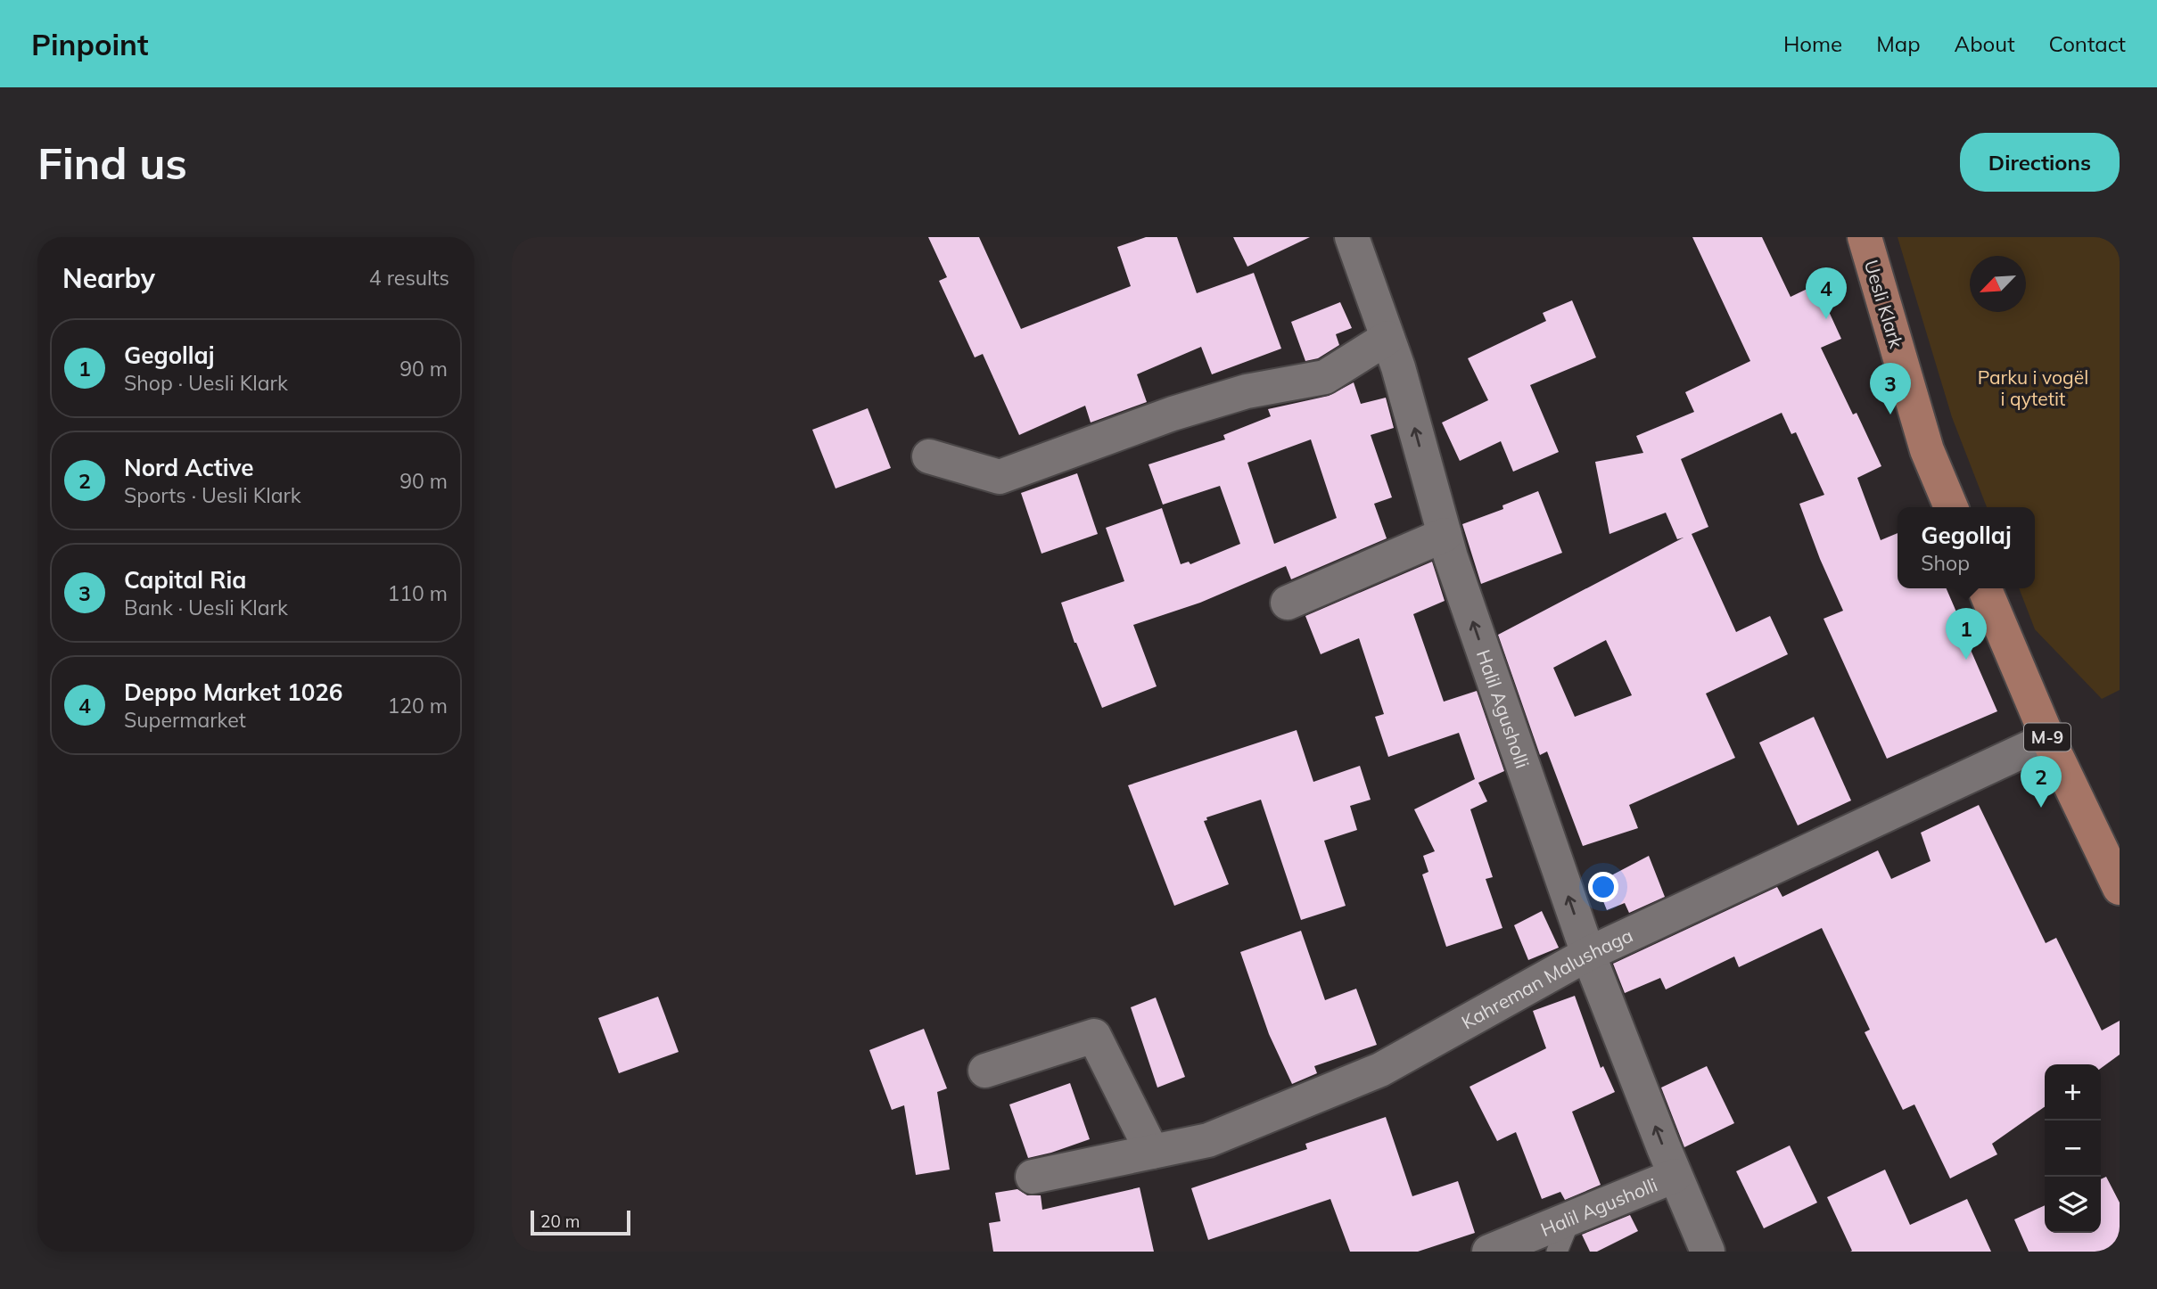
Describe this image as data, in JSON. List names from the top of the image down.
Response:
{
  "streets": {
    "main road": ["Uesli Klark", "M-9"],
    "street": ["Halil Agusholli", "Kahreman Malushaga"]
  },
  "crossings": [
    ["Halil Agusholli", "Kahreman Malushaga"],
    ["M-9", "Kahreman Malushaga"]
  ],
  "one_way": ["Halil Agusholli"],
  "parks": ["Parku i vogël i qytetit"],
  "scale_bar": "20 m",
  "north": "bottom left",
  "page": {
    "header": "Pinpoint",
    "nav": [
      "Home",
      "Map",
      "About",
      "Contact"
    ],
    "buttons": "Directions",
    "title": "Find us",
    "heading": ["Nearby", "4 results"],
    "pins": [
      "4",
      "3",
      "1",
      "2"
    ],
    "list": [
      {
        "mark": "1",
        "name": "Gegollaj",
        "note": "Shop · Uesli Klark",
        "value": "90 m"
      },
      {
        "mark": "2",
        "name": "Nord Active",
        "note": "Sports · Uesli Klark",
        "value": "90 m"
      },
      {
        "mark": "3",
        "name": "Capital Ria",
        "note": "Bank · Uesli Klark",
        "value": "110 m"
      },
      {
        "mark": "4",
        "name": "Deppo Market 1026",
        "note": "Supermarket",
        "value": "120 m"
      }
    ],
    "popup": ["Gegollaj", "Shop"],
    "map_buttons": ["+", "−"],
    "scale": "20 m"
  }
}
